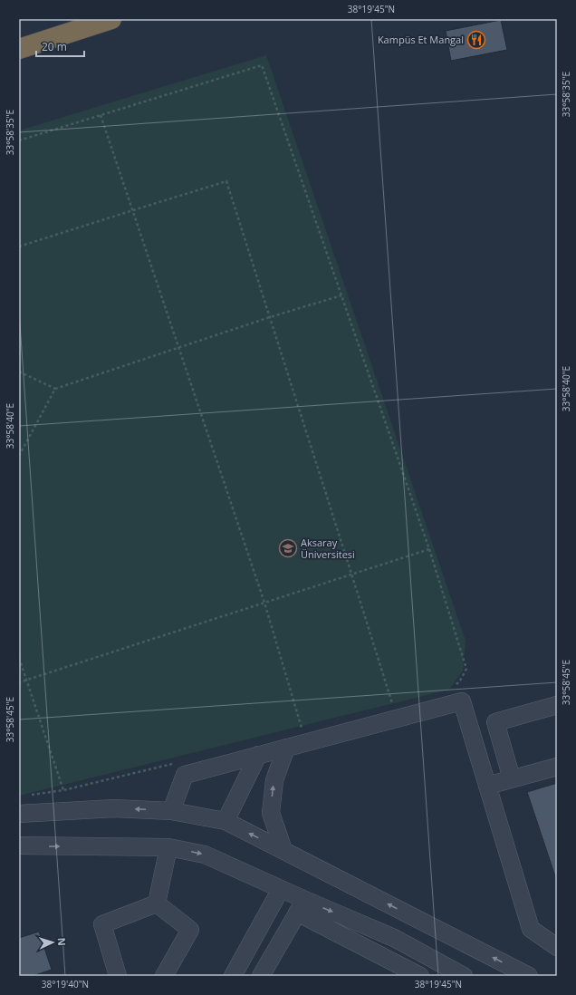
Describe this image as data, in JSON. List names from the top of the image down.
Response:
{
  "places": {
    "restaurant": ["Kampüs Et Mangal"],
    "school or university": ["Aksaray Üniversitesi"]
  },
  "scale_bar": "20 m",
  "north": "right",
  "coordinates": [
    "38°19'45\"N",
    "33°58'35\"E",
    "33°58'40\"E",
    "33°58'45\"E",
    "38°19'40\"N"
  ]
}
